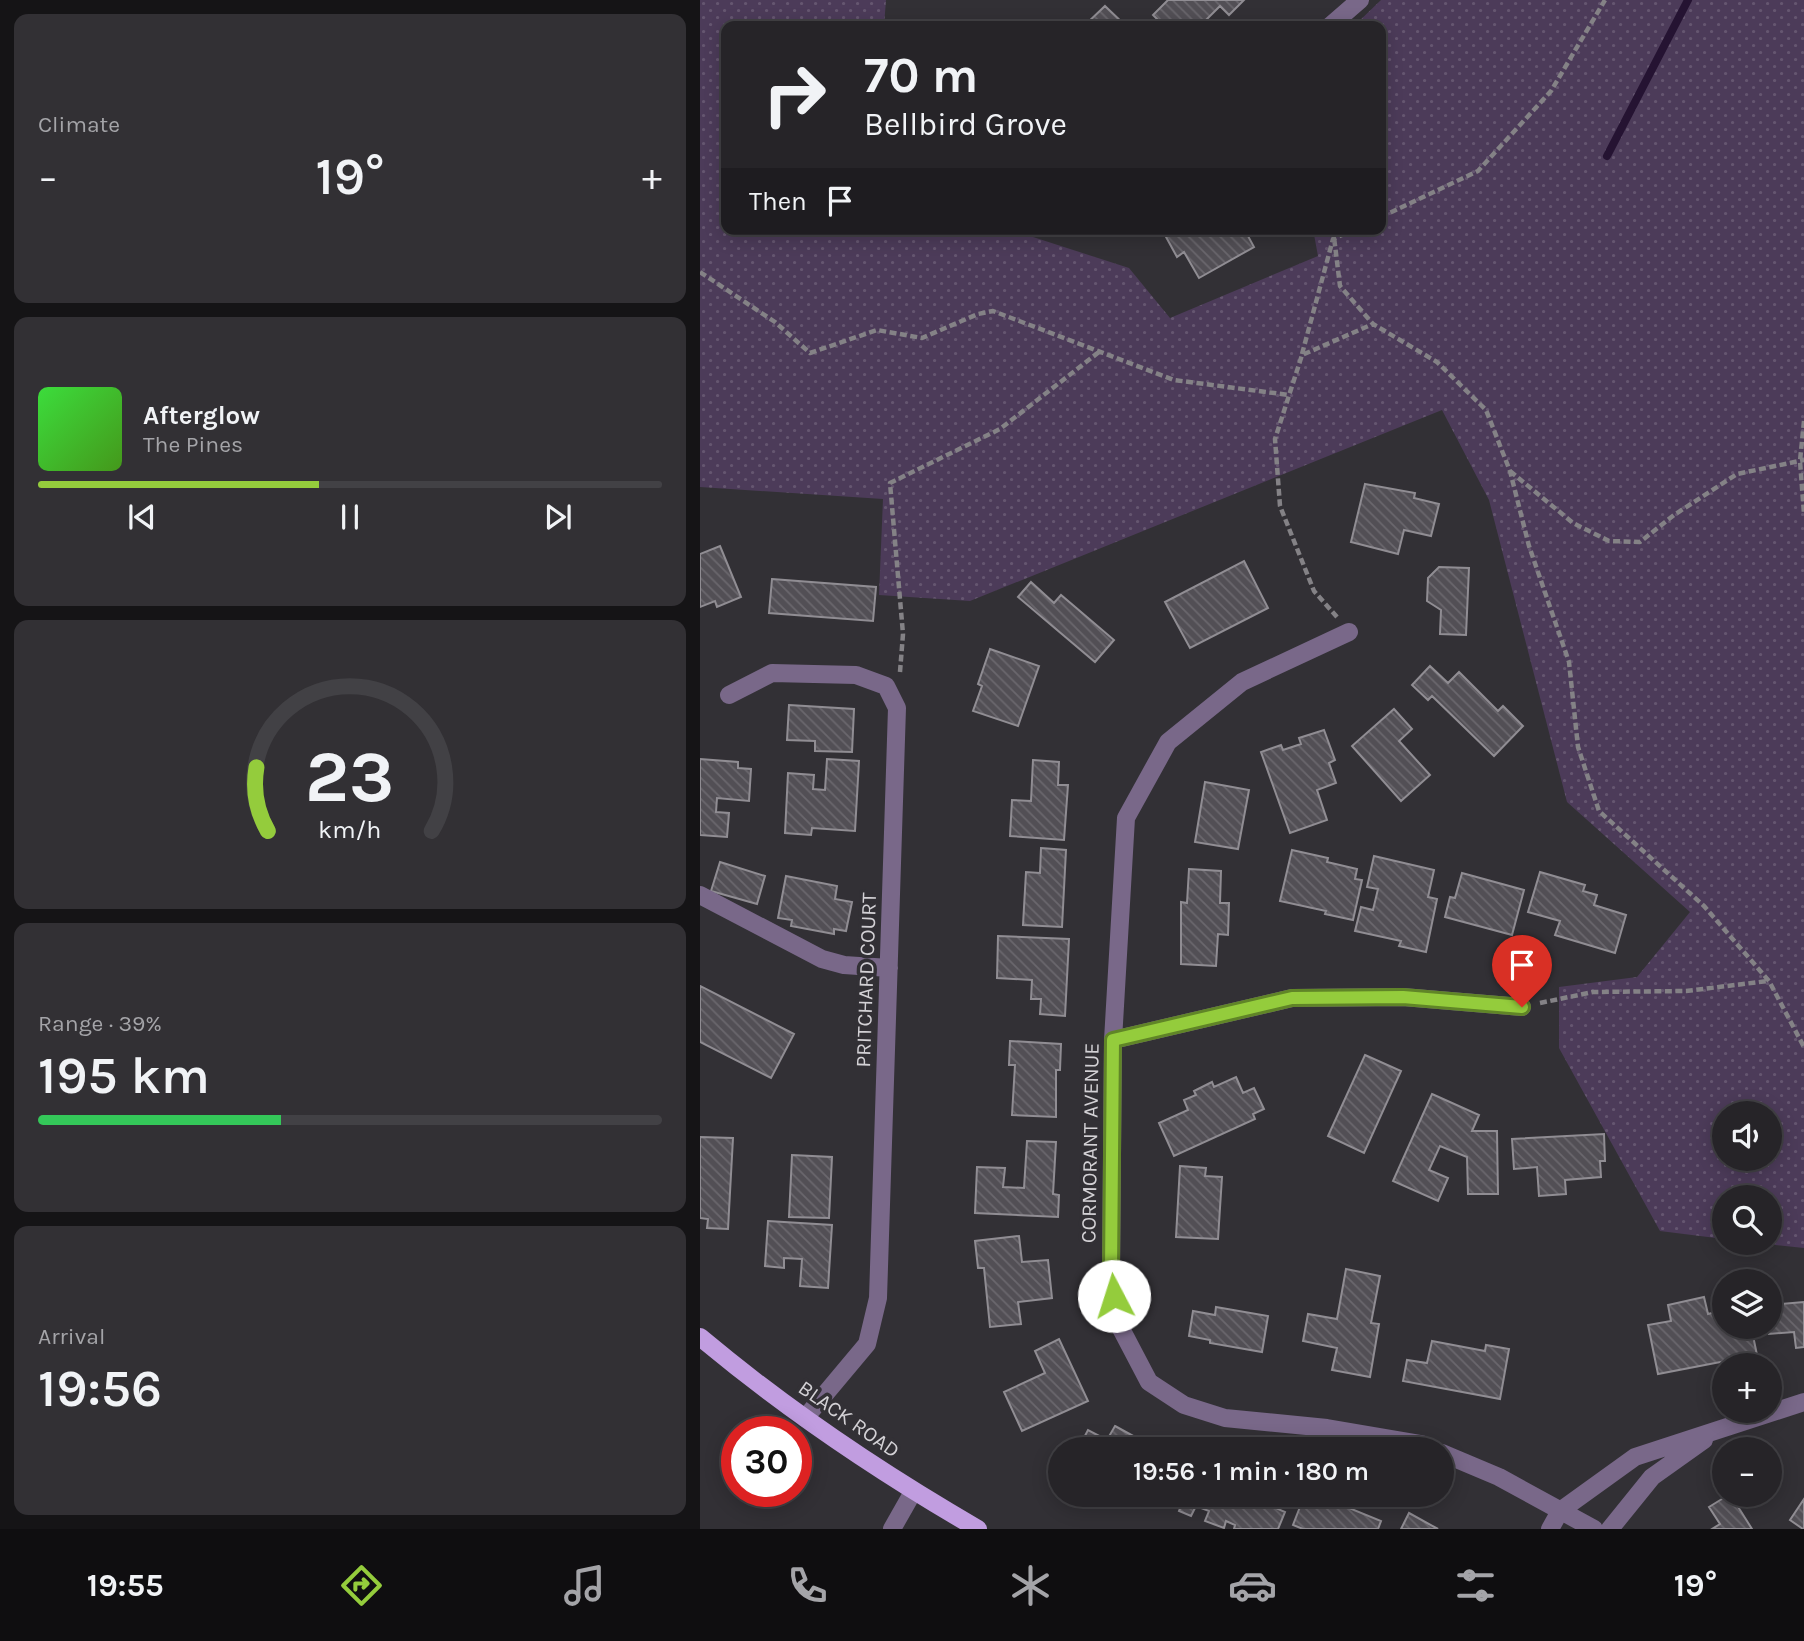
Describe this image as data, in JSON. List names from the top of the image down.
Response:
{
  "streets": {
    "main road": ["BLACK ROAD"],
    "street": ["PRITCHARD COURT", "CORMORANT AVENUE"]
  },
  "page": {
    "tile": [
      "Climate",
      ["Range · 39%", "195 km"],
      ["Arrival", "19:56"]
    ],
    "turn": ["70 m", "Bellbird Grove"],
    "heat": ["−", "19°", "+"],
    "then": "Then",
    "song": ["Afterglow", "The Pines"],
    "map_buttons": ["+", "−"],
    "limit": "30",
    "trip": "19:56 · 1 min · 180 m",
    "tabs": ["19:55", "19°"],
    "gauge": ["23", "km/h"]
  }
}
